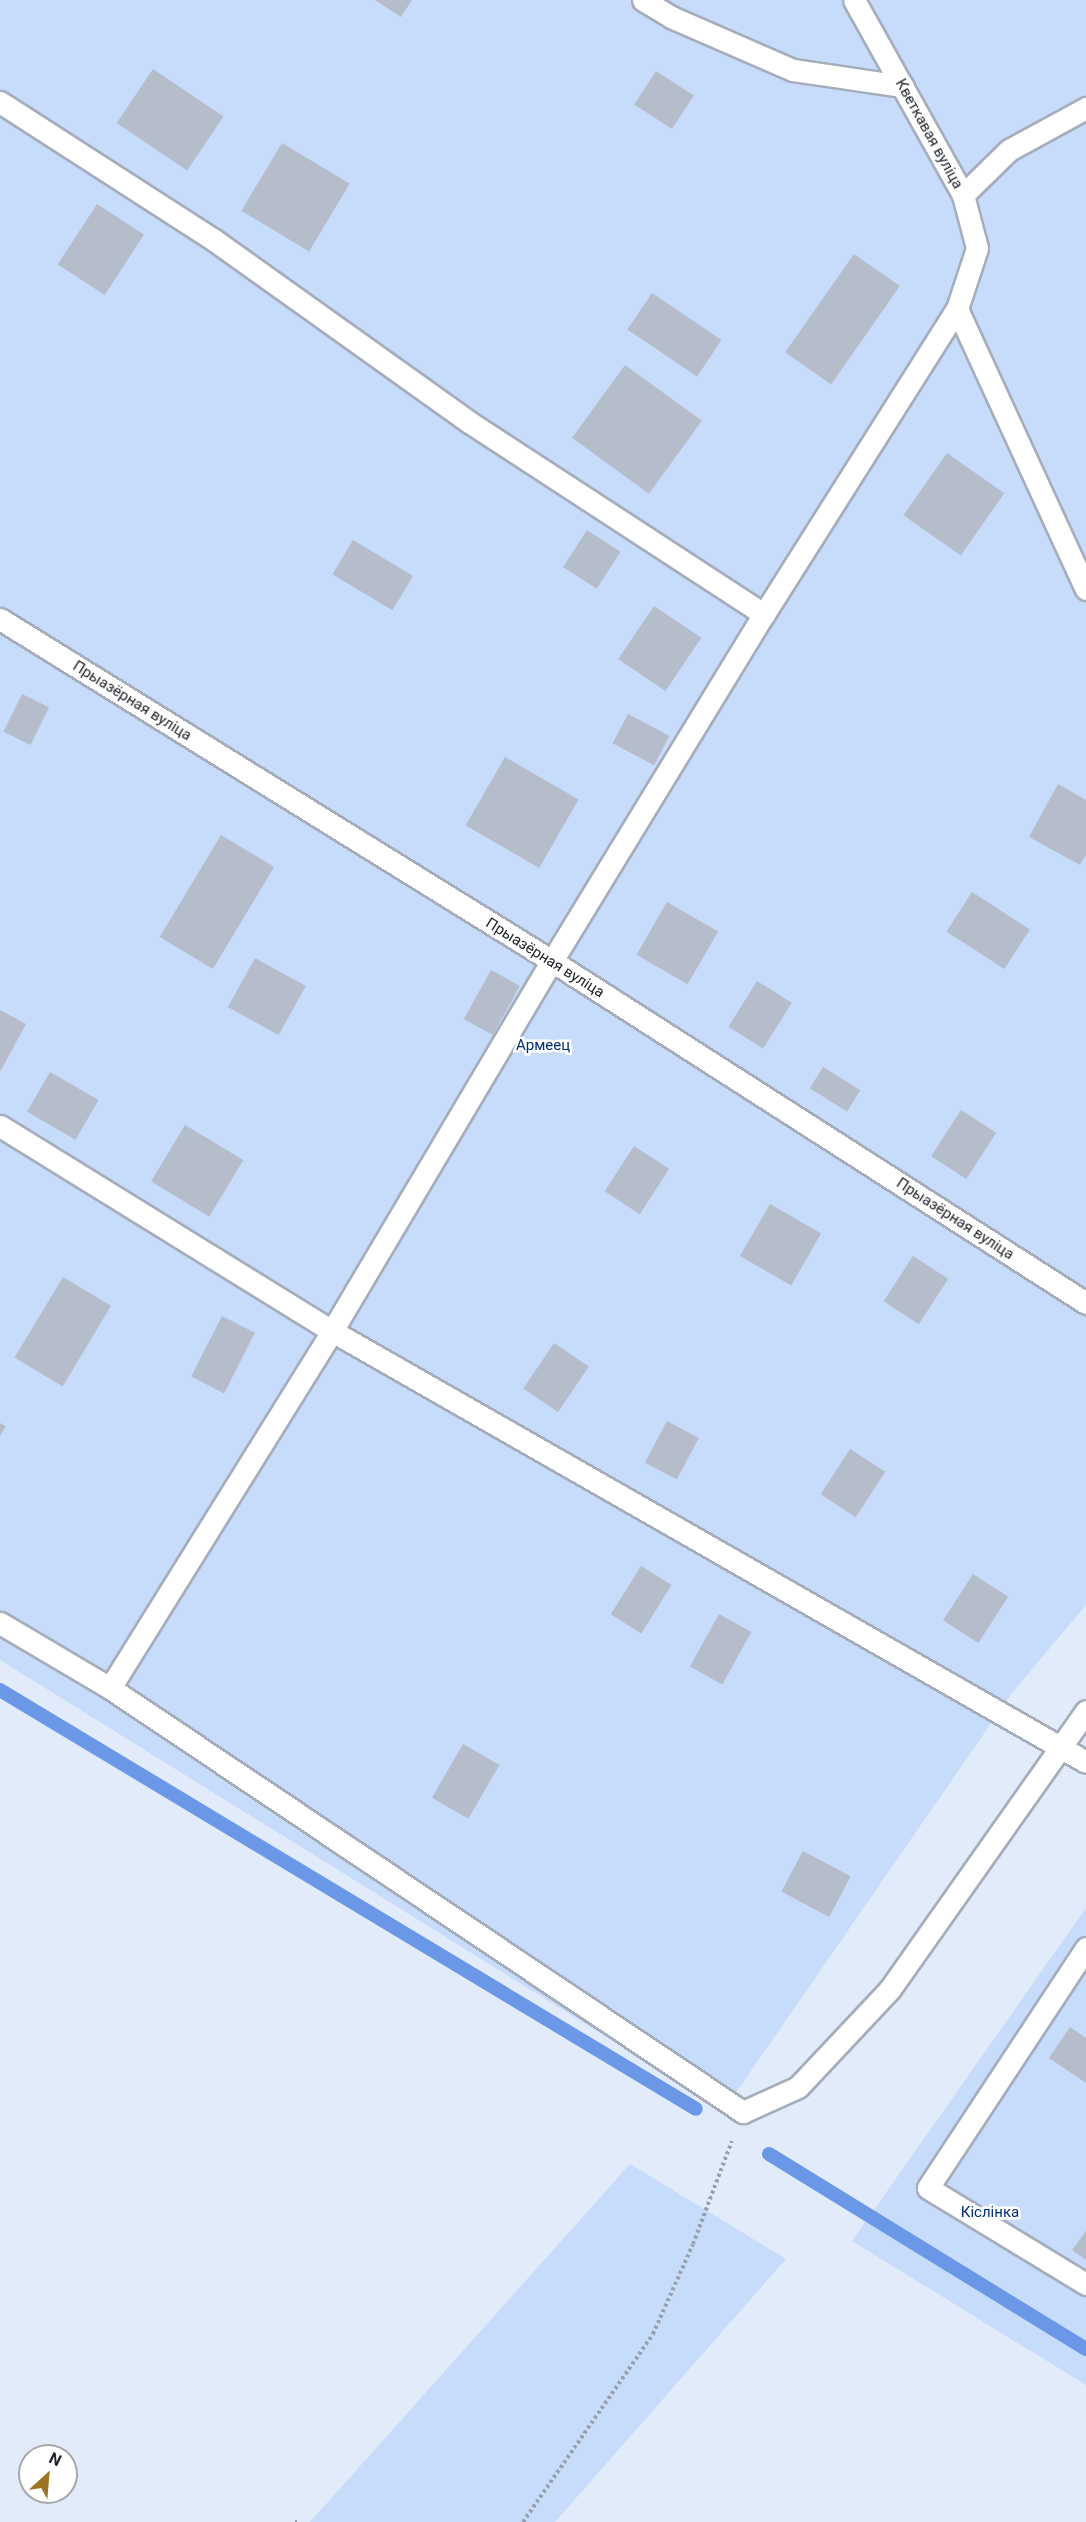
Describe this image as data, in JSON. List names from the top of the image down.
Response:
{
  "streets": {
    "lane": ["Кветкавая вуліца", "Прыазёрная вуліца"]
  },
  "crossings": [
    ["Кветкавая вуліца", "Прыазёрная вуліца"]
  ],
  "parks": ["Армеец", "Кіслінка"],
  "north": "top right"
}
